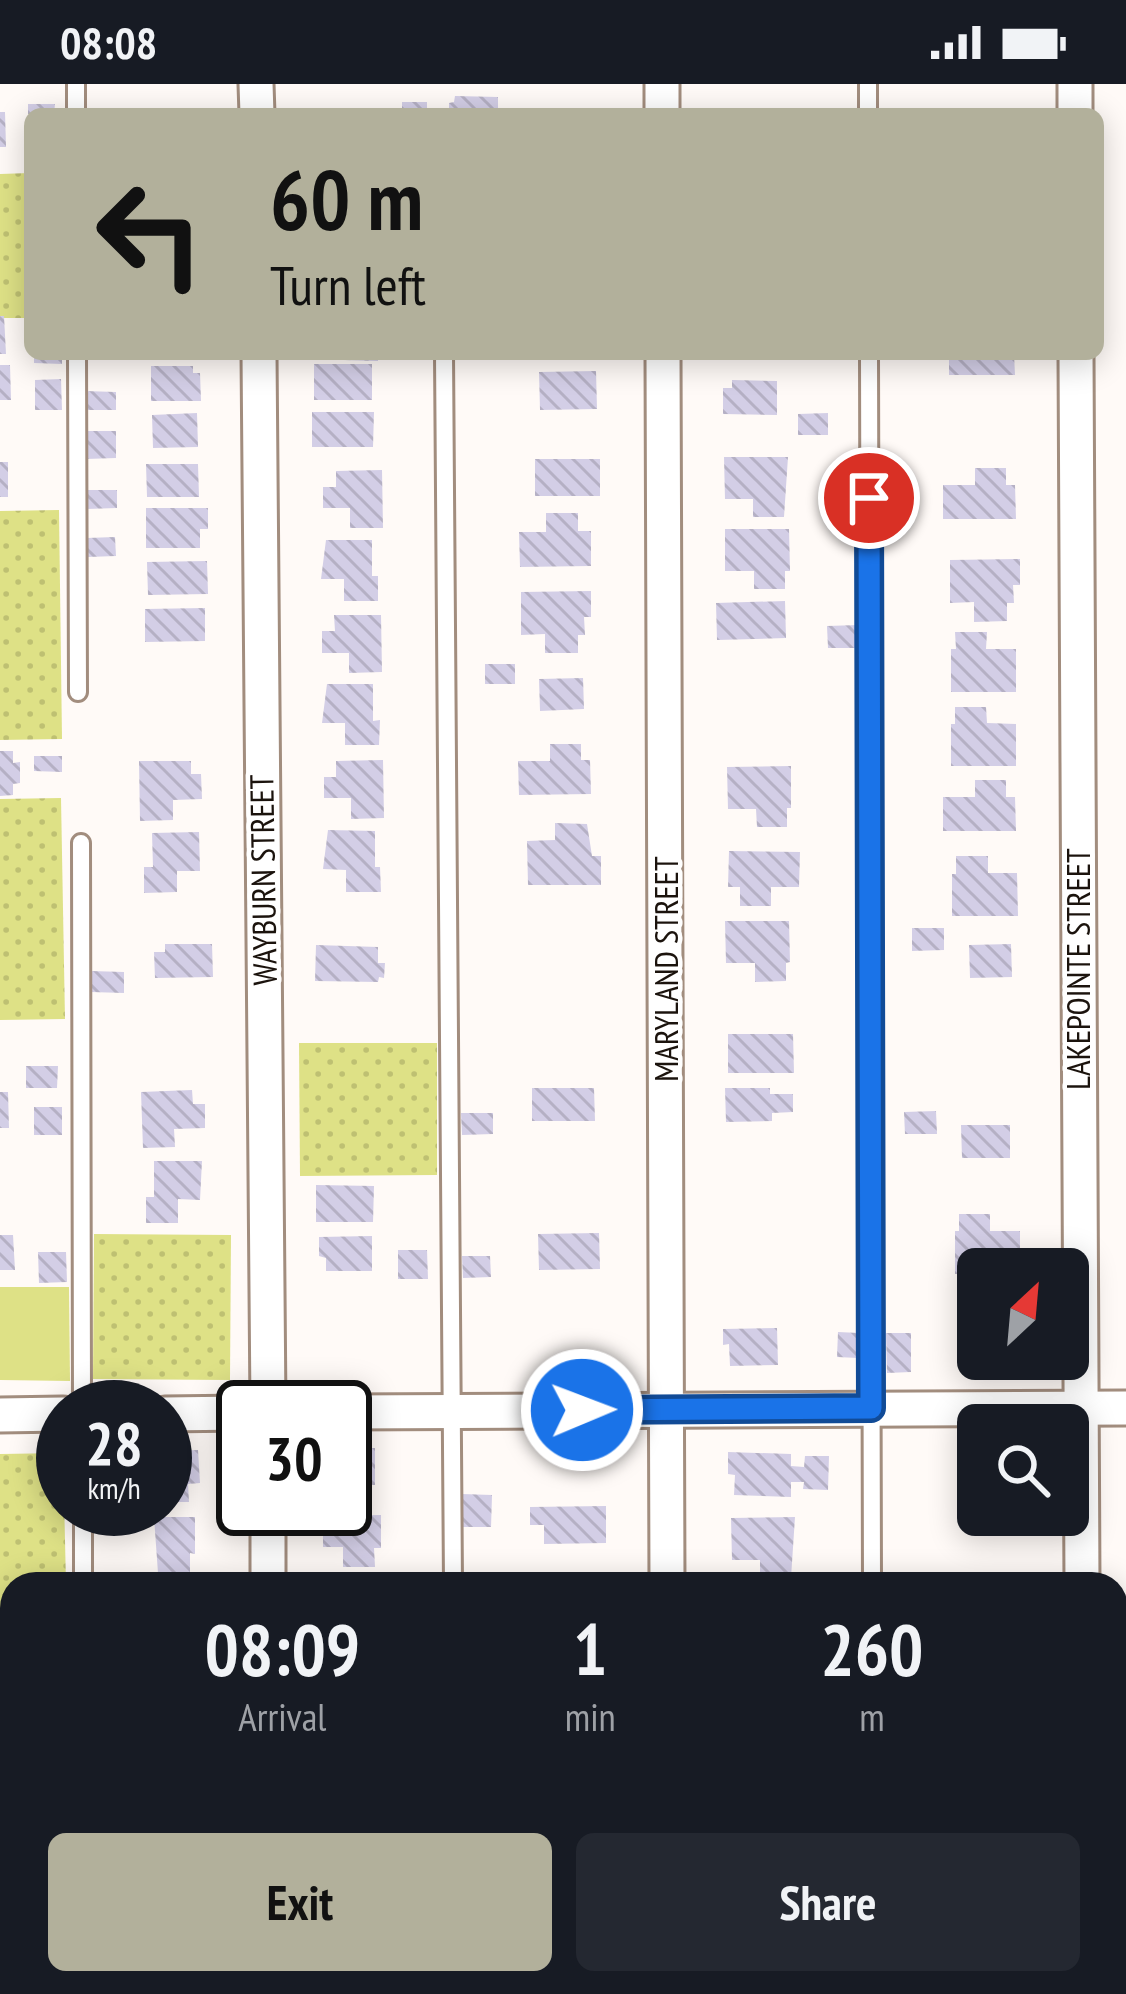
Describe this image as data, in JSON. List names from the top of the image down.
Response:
{
  "streets": {
    "street": ["WAYBURN STREET", "MARYLAND STREET", "LAKEPOINTE STREET"]
  },
  "north": "top right",
  "page": {
    "status": "08:08",
    "turn": ["60 m", "Turn left"],
    "speed": "28 km/h",
    "limit": "30",
    "eta": [
      "08:09",
      "Arrival",
      "1",
      "min",
      "260",
      "m"
    ],
    "buttons": ["Exit", "Share"]
  }
}
